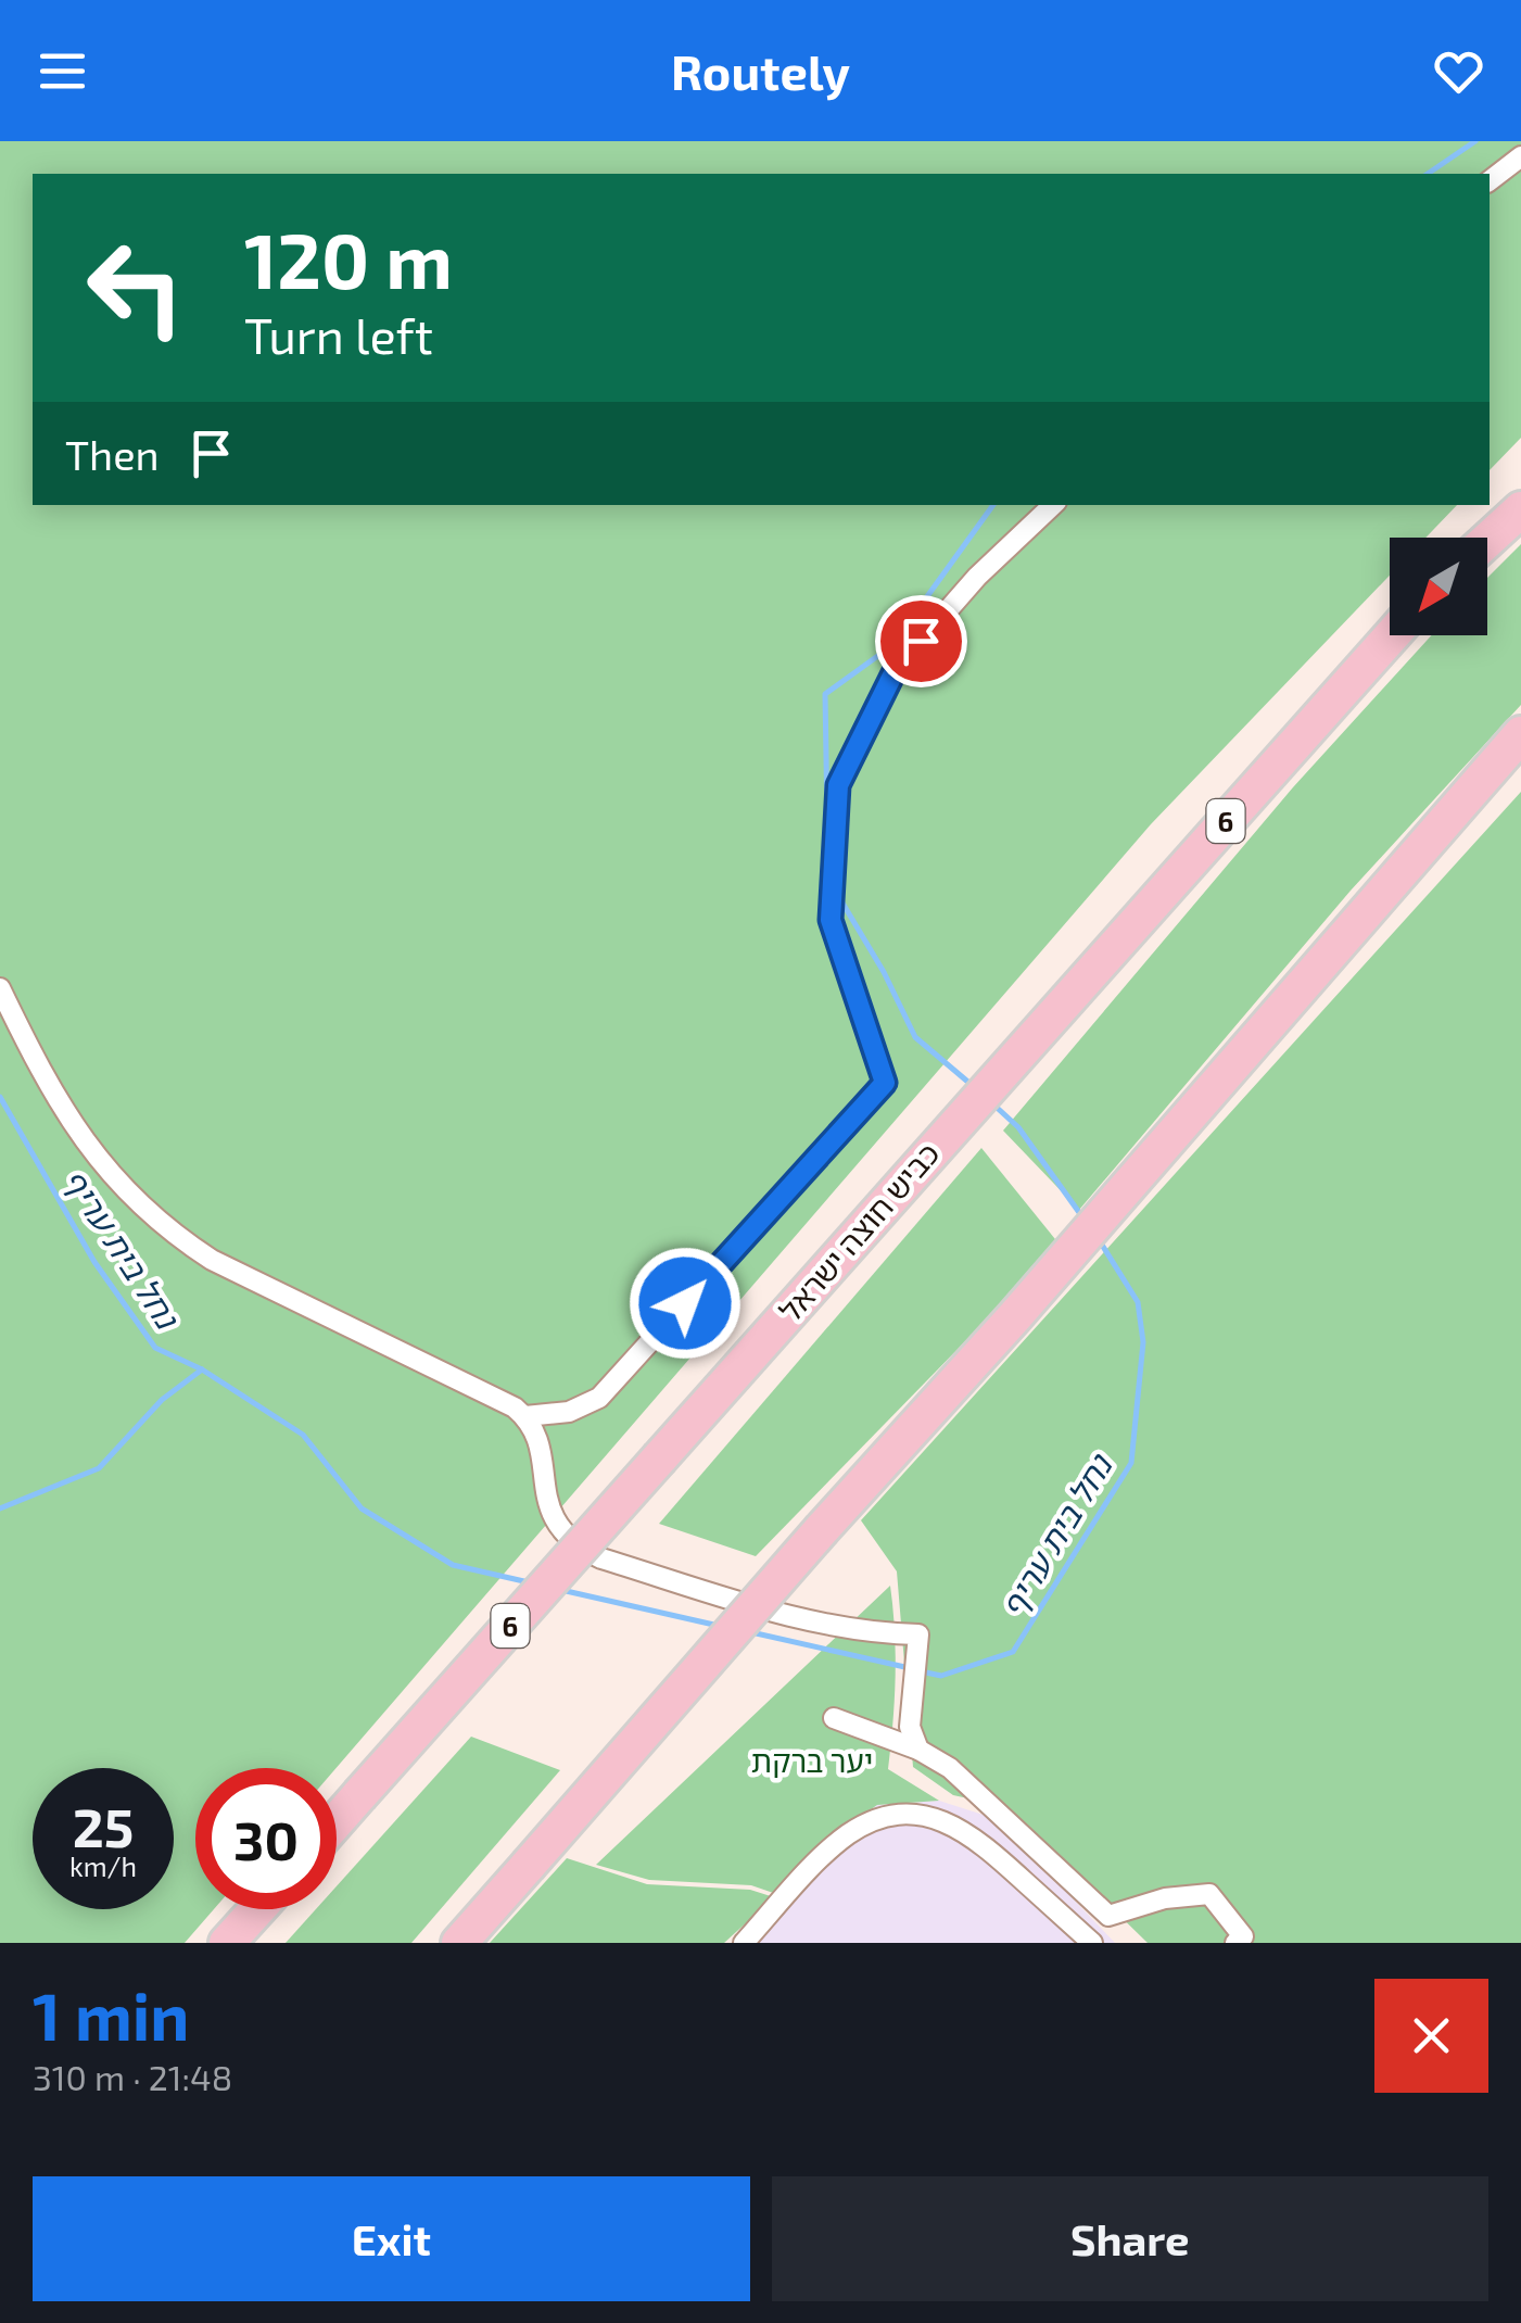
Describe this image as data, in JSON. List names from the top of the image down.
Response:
{
  "streets": {
    "highway": ["6", "כביש חוצה ישראל"]
  },
  "water": ["נחל בית עריף"],
  "parks": ["יער ברקת"],
  "north": "bottom left",
  "page": {
    "header": "Routely",
    "turn": ["120 m", "Turn left"],
    "then": "Then",
    "speed": "25 km/h",
    "limit": "30",
    "heading": ["1 min", "310 m · 21:48"],
    "buttons": ["Exit", "Share"]
  }
}
